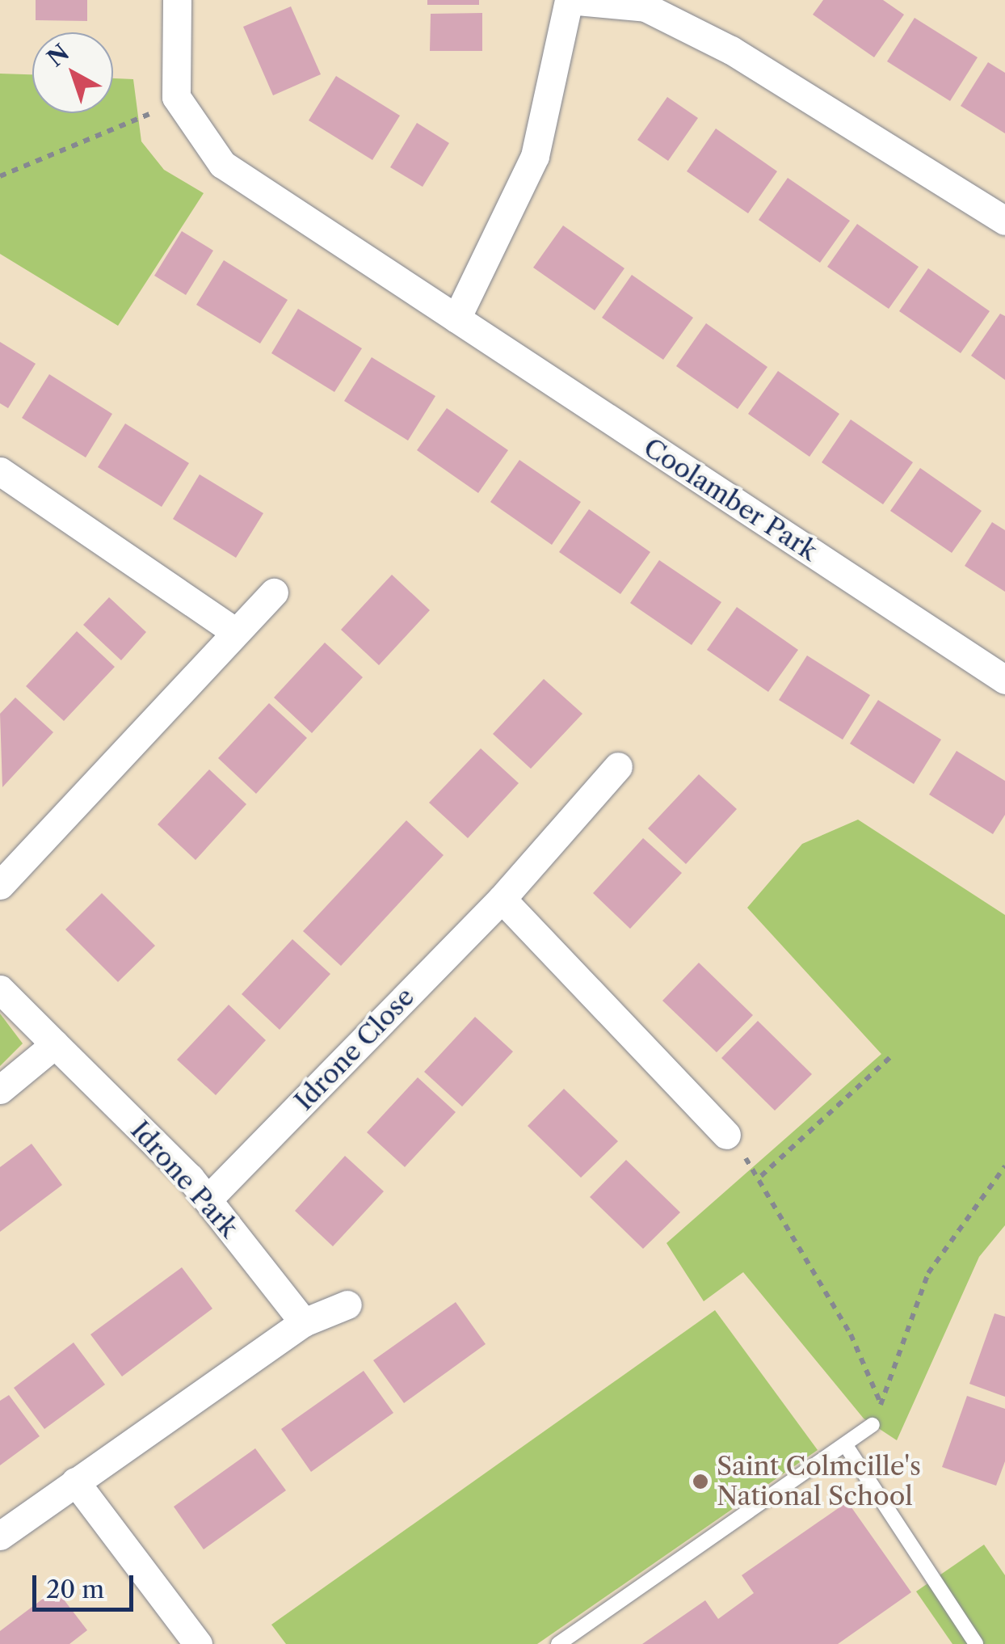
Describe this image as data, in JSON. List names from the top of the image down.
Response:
{
  "streets": {
    "street": ["Coolamber Park", "Idrone Close", "Idrone Park"]
  },
  "crossings": [
    ["Idrone Close", "Idrone Park"]
  ],
  "places": ["Saint Colmcille's National School"],
  "scale_bar": "20 m",
  "north": "top left"
}
